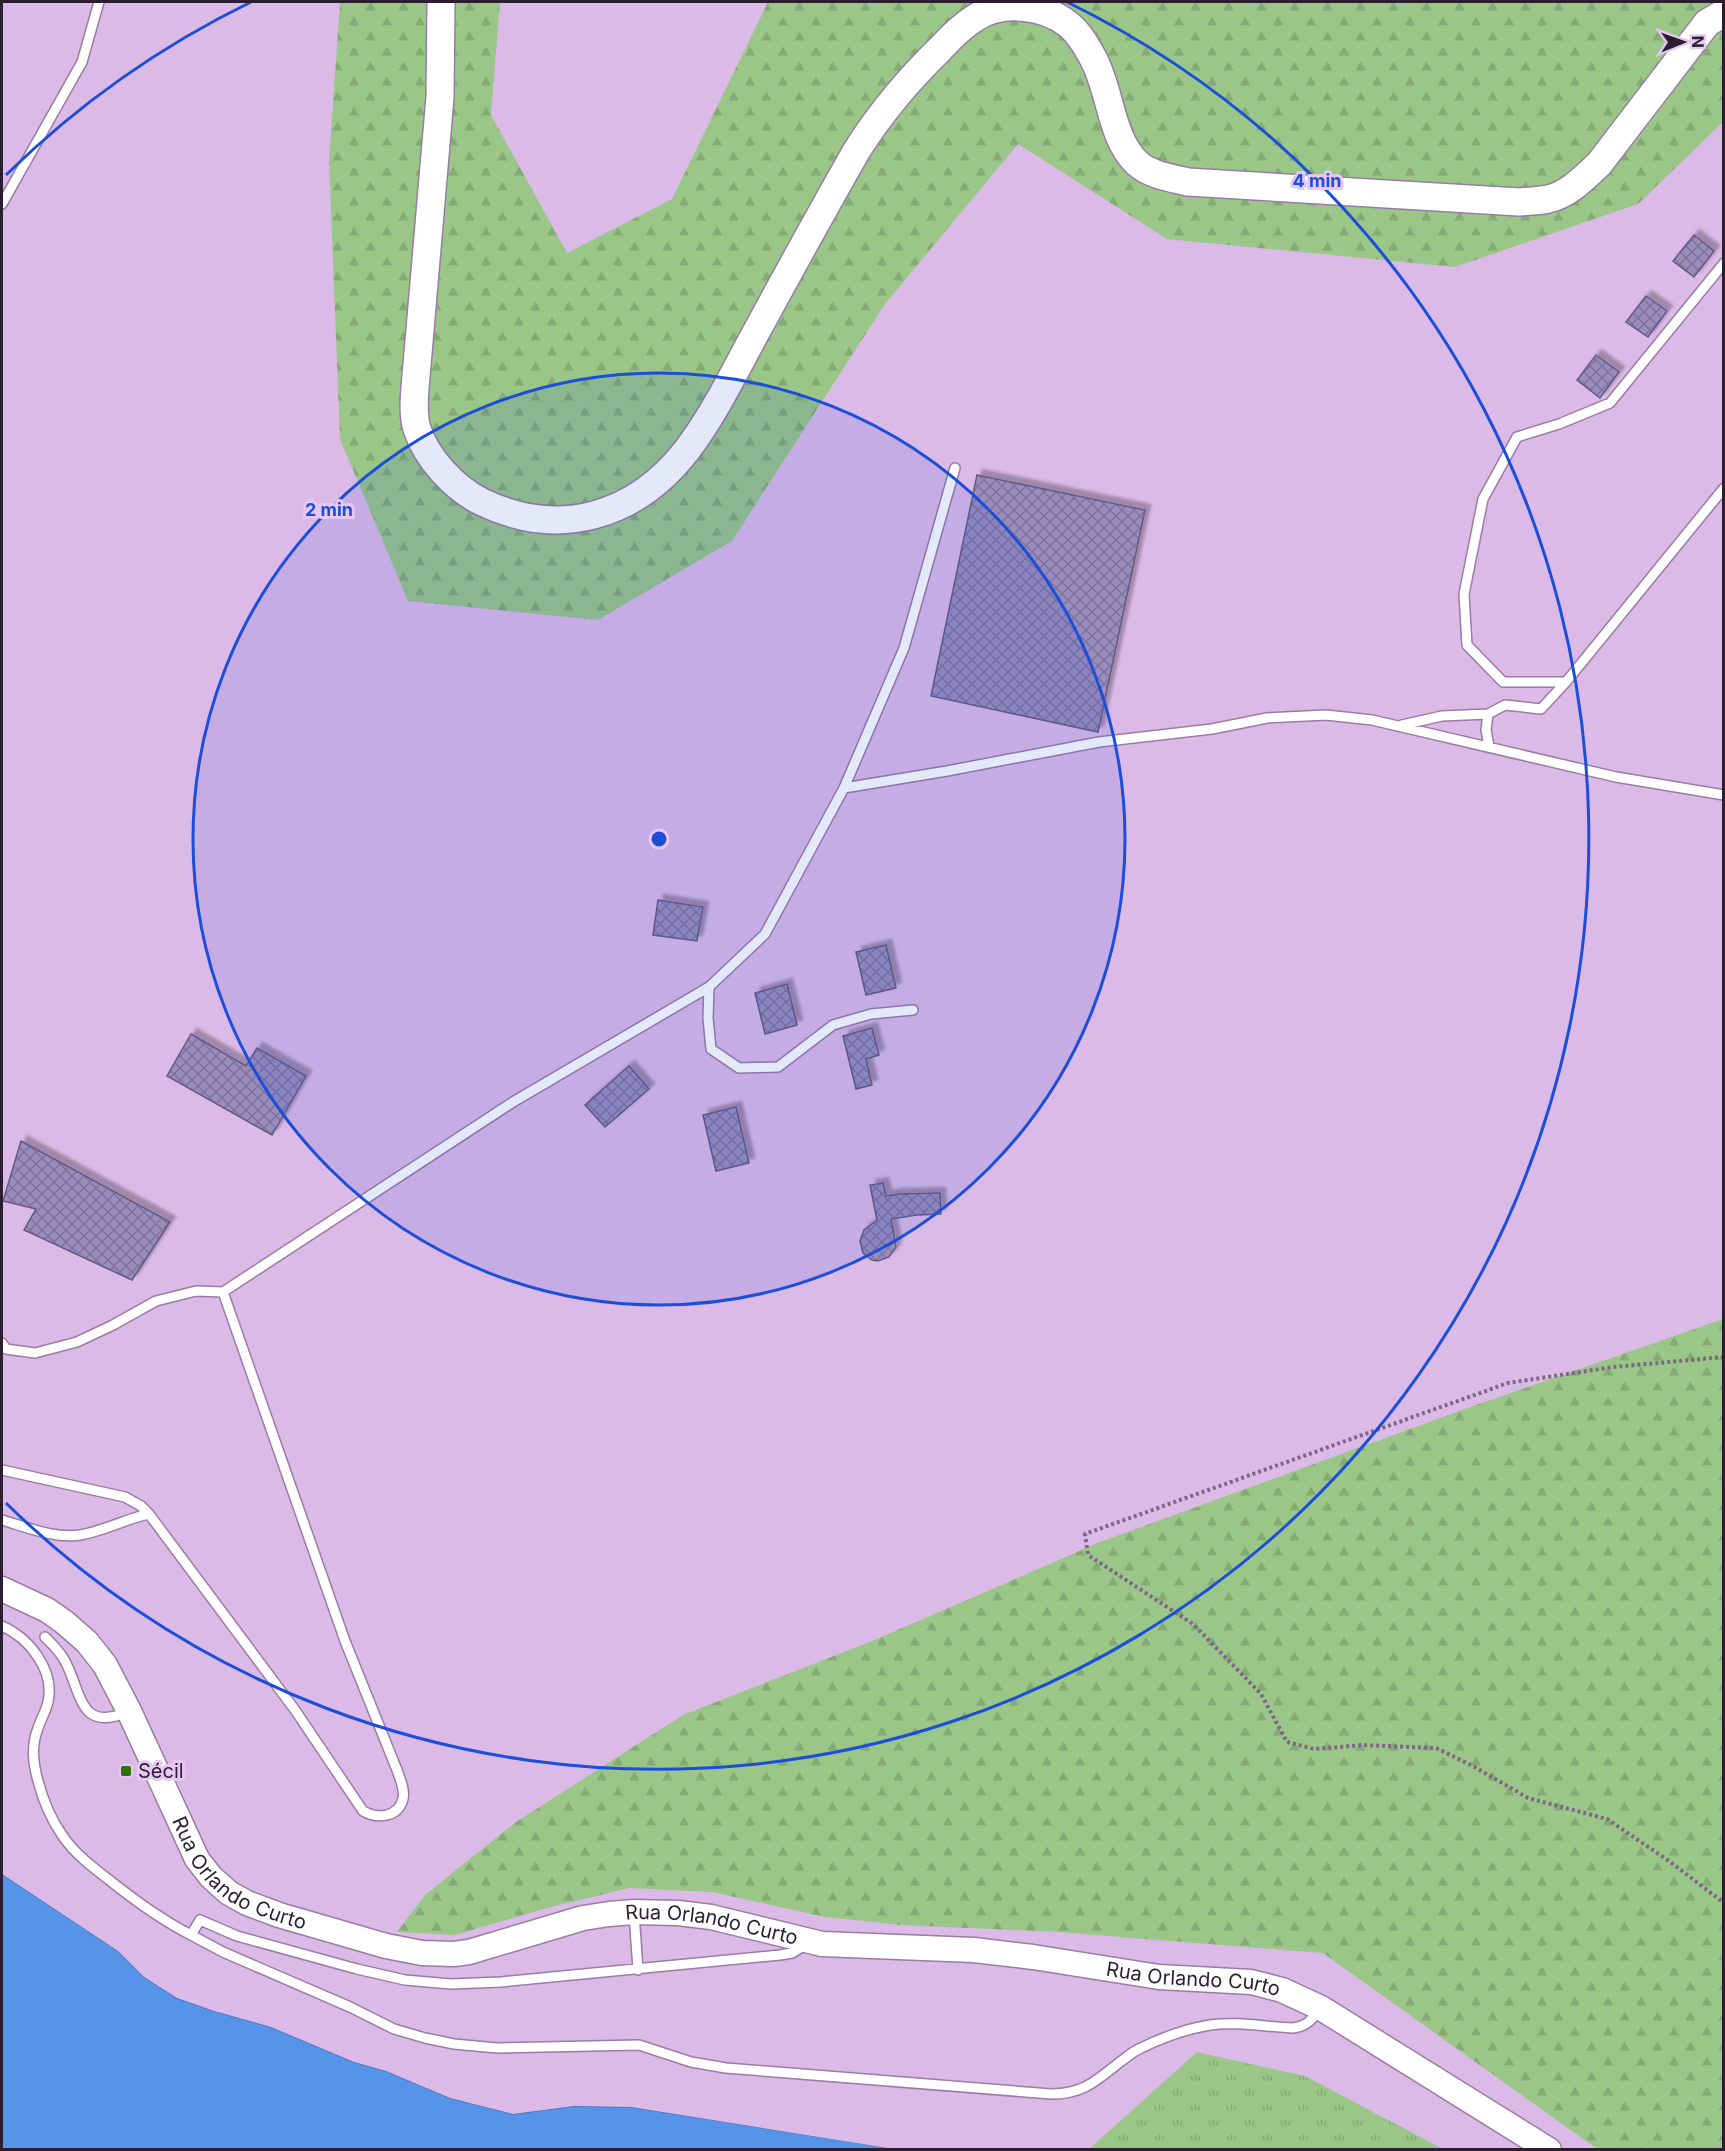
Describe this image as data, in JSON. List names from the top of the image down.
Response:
{
  "streets": {
    "main road": ["Rua Orlando Curto"]
  },
  "places": {
    "transit": ["Sécil"]
  },
  "north": "right",
  "rings": ["4 min", "2 min"]
}
